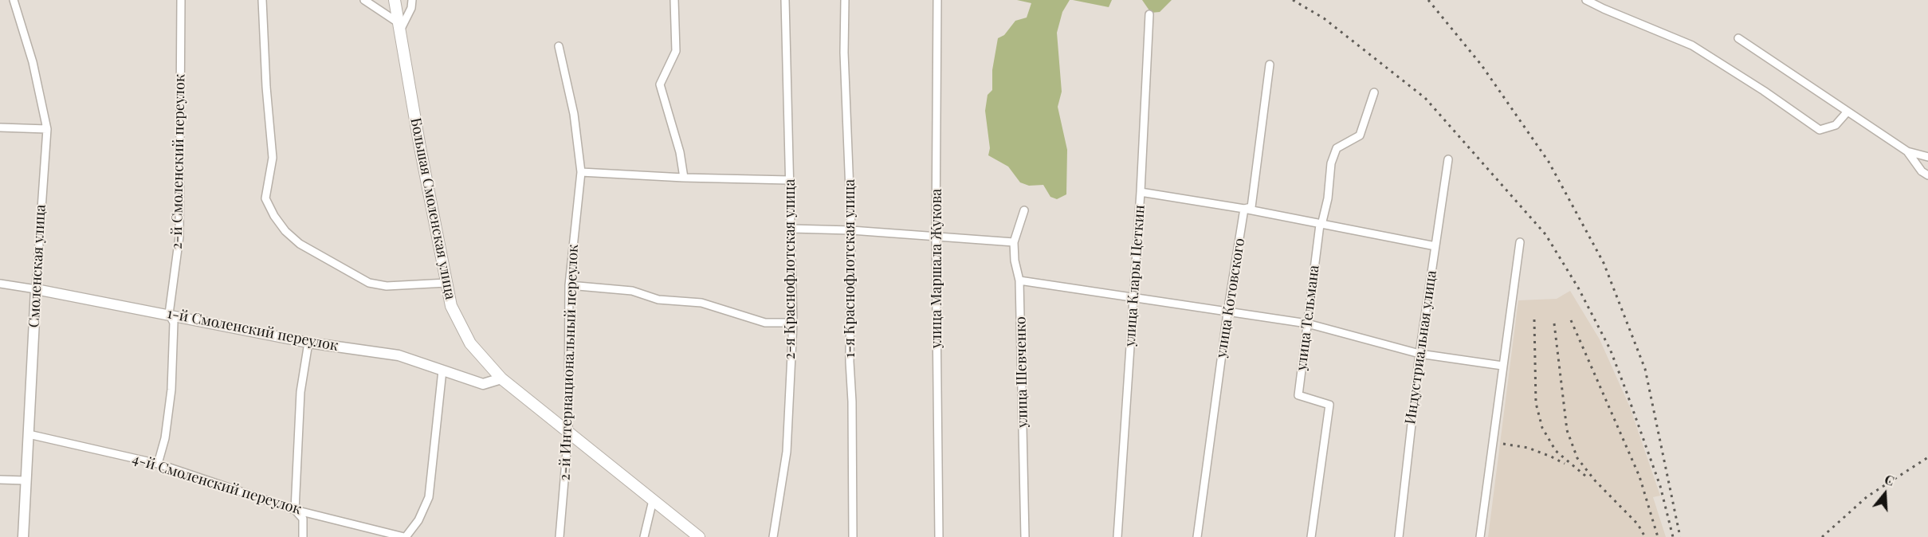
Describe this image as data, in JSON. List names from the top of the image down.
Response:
{
  "streets": {
    "main road": ["Большая Смоленская улица"],
    "street": [
      "2-й Смоленский переулок",
      "Смоленская улица",
      "1-я Краснофлотская улица",
      "улица Маршала Жукова",
      "2-я Краснофлотская улица",
      "улица Клары Цеткин",
      "улица Котовского",
      "улица Тельмана",
      "1-й Смоленский переулок",
      "Индустриальная улица",
      "2-й Интернациональный переулок",
      "улица Шевченко",
      "4-й Смоленский переулок"
    ]
  },
  "crossings": [
    ["2-й Смоленский переулок", "1-й Смоленский переулок"],
    ["2-й Смоленский переулок", "4-й Смоленский переулок"],
    ["Большая Смоленская улица", "1-й Смоленский переулок"],
    ["Большая Смоленская улица", "2-й Интернациональный переулок"],
    ["Смоленская улица", "1-й Смоленский переулок"],
    ["Смоленская улица", "4-й Смоленский переулок"]
  ],
  "north": "top"
}
